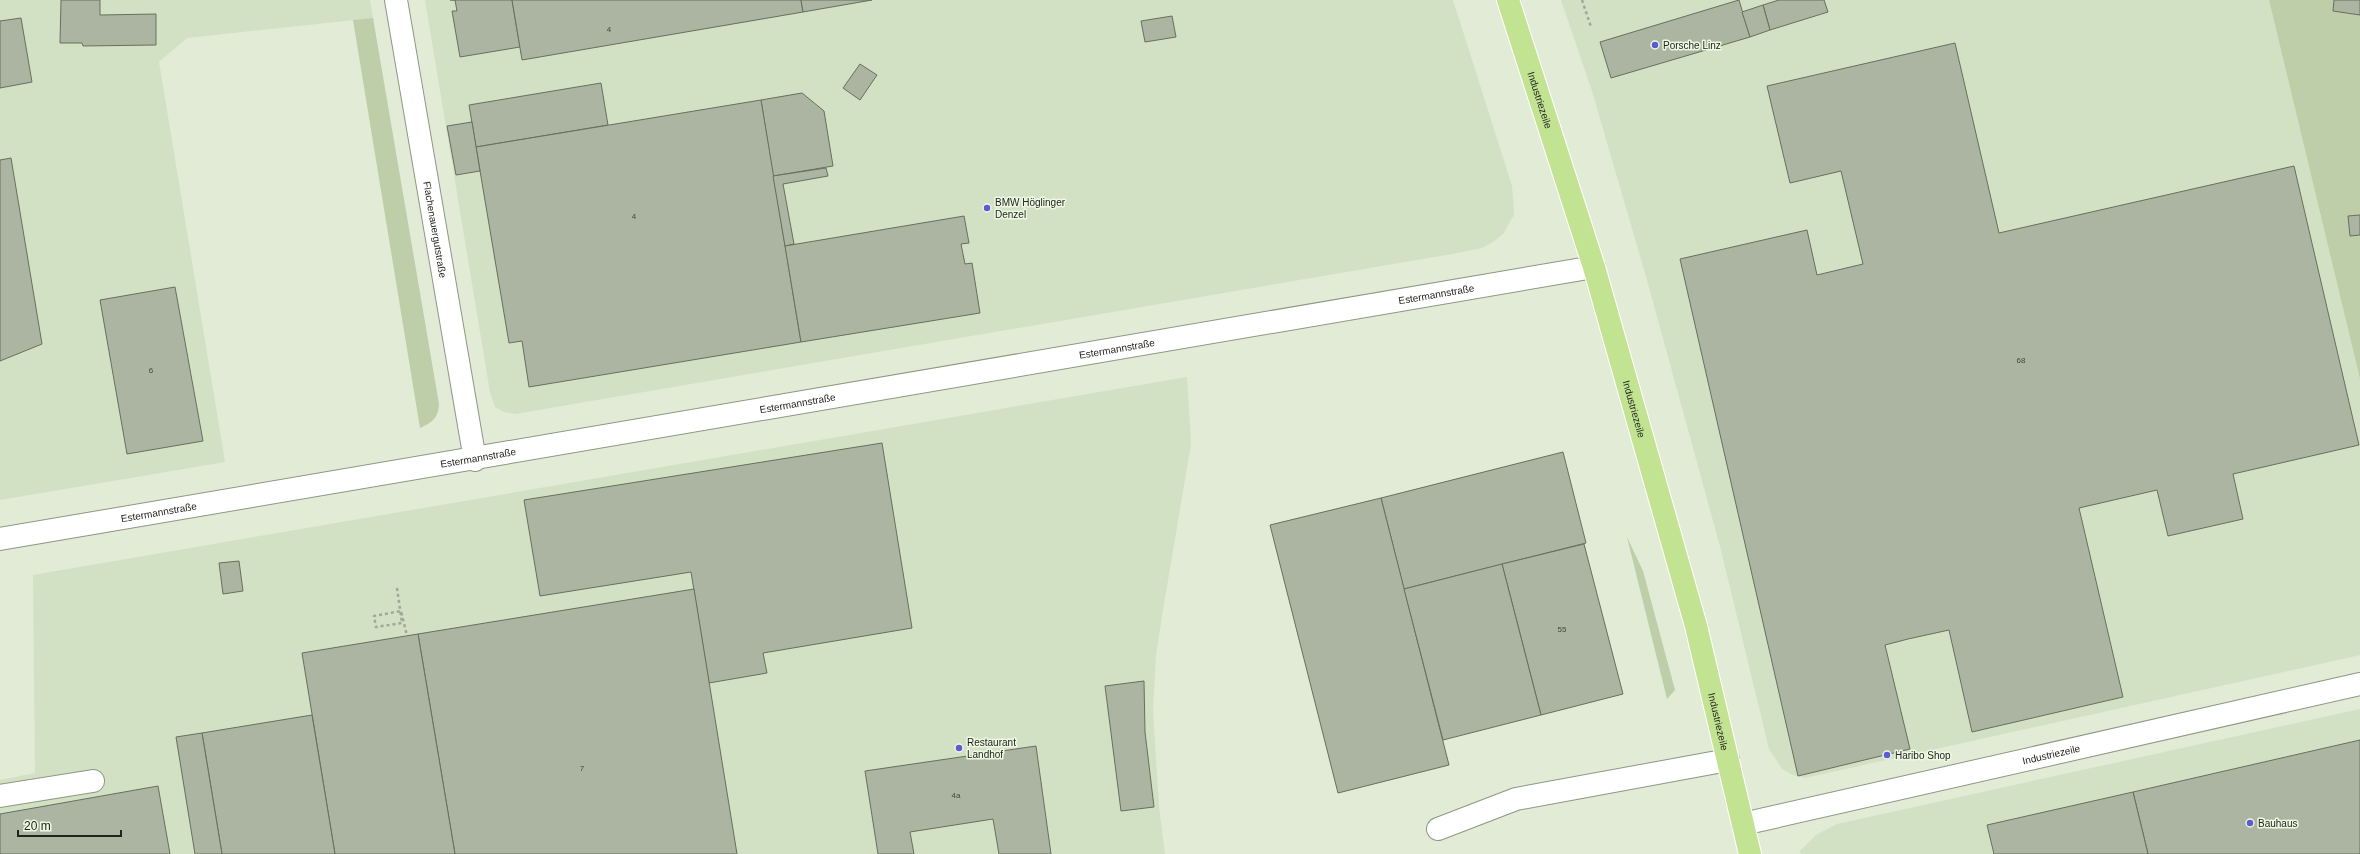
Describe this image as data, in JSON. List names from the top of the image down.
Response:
{
  "streets": {
    "main road": ["Industriezeile"],
    "street": ["Flachenauergutstraße", "Estermannstraße"]
  },
  "crossings": [
    ["Industriezeile", "Estermannstraße"],
    ["Flachenauergutstraße", "Estermannstraße"]
  ],
  "places": [
    "Porsche Linz",
    "BMW Höglinger Denzel",
    "Restaurant Landhof",
    "Haribo Shop",
    "Bauhaus"
  ],
  "house_numbers": [
    "4",
    "4",
    "68",
    "6",
    "55",
    "7",
    "4a"
  ],
  "scale_bar": "20 m"
}
